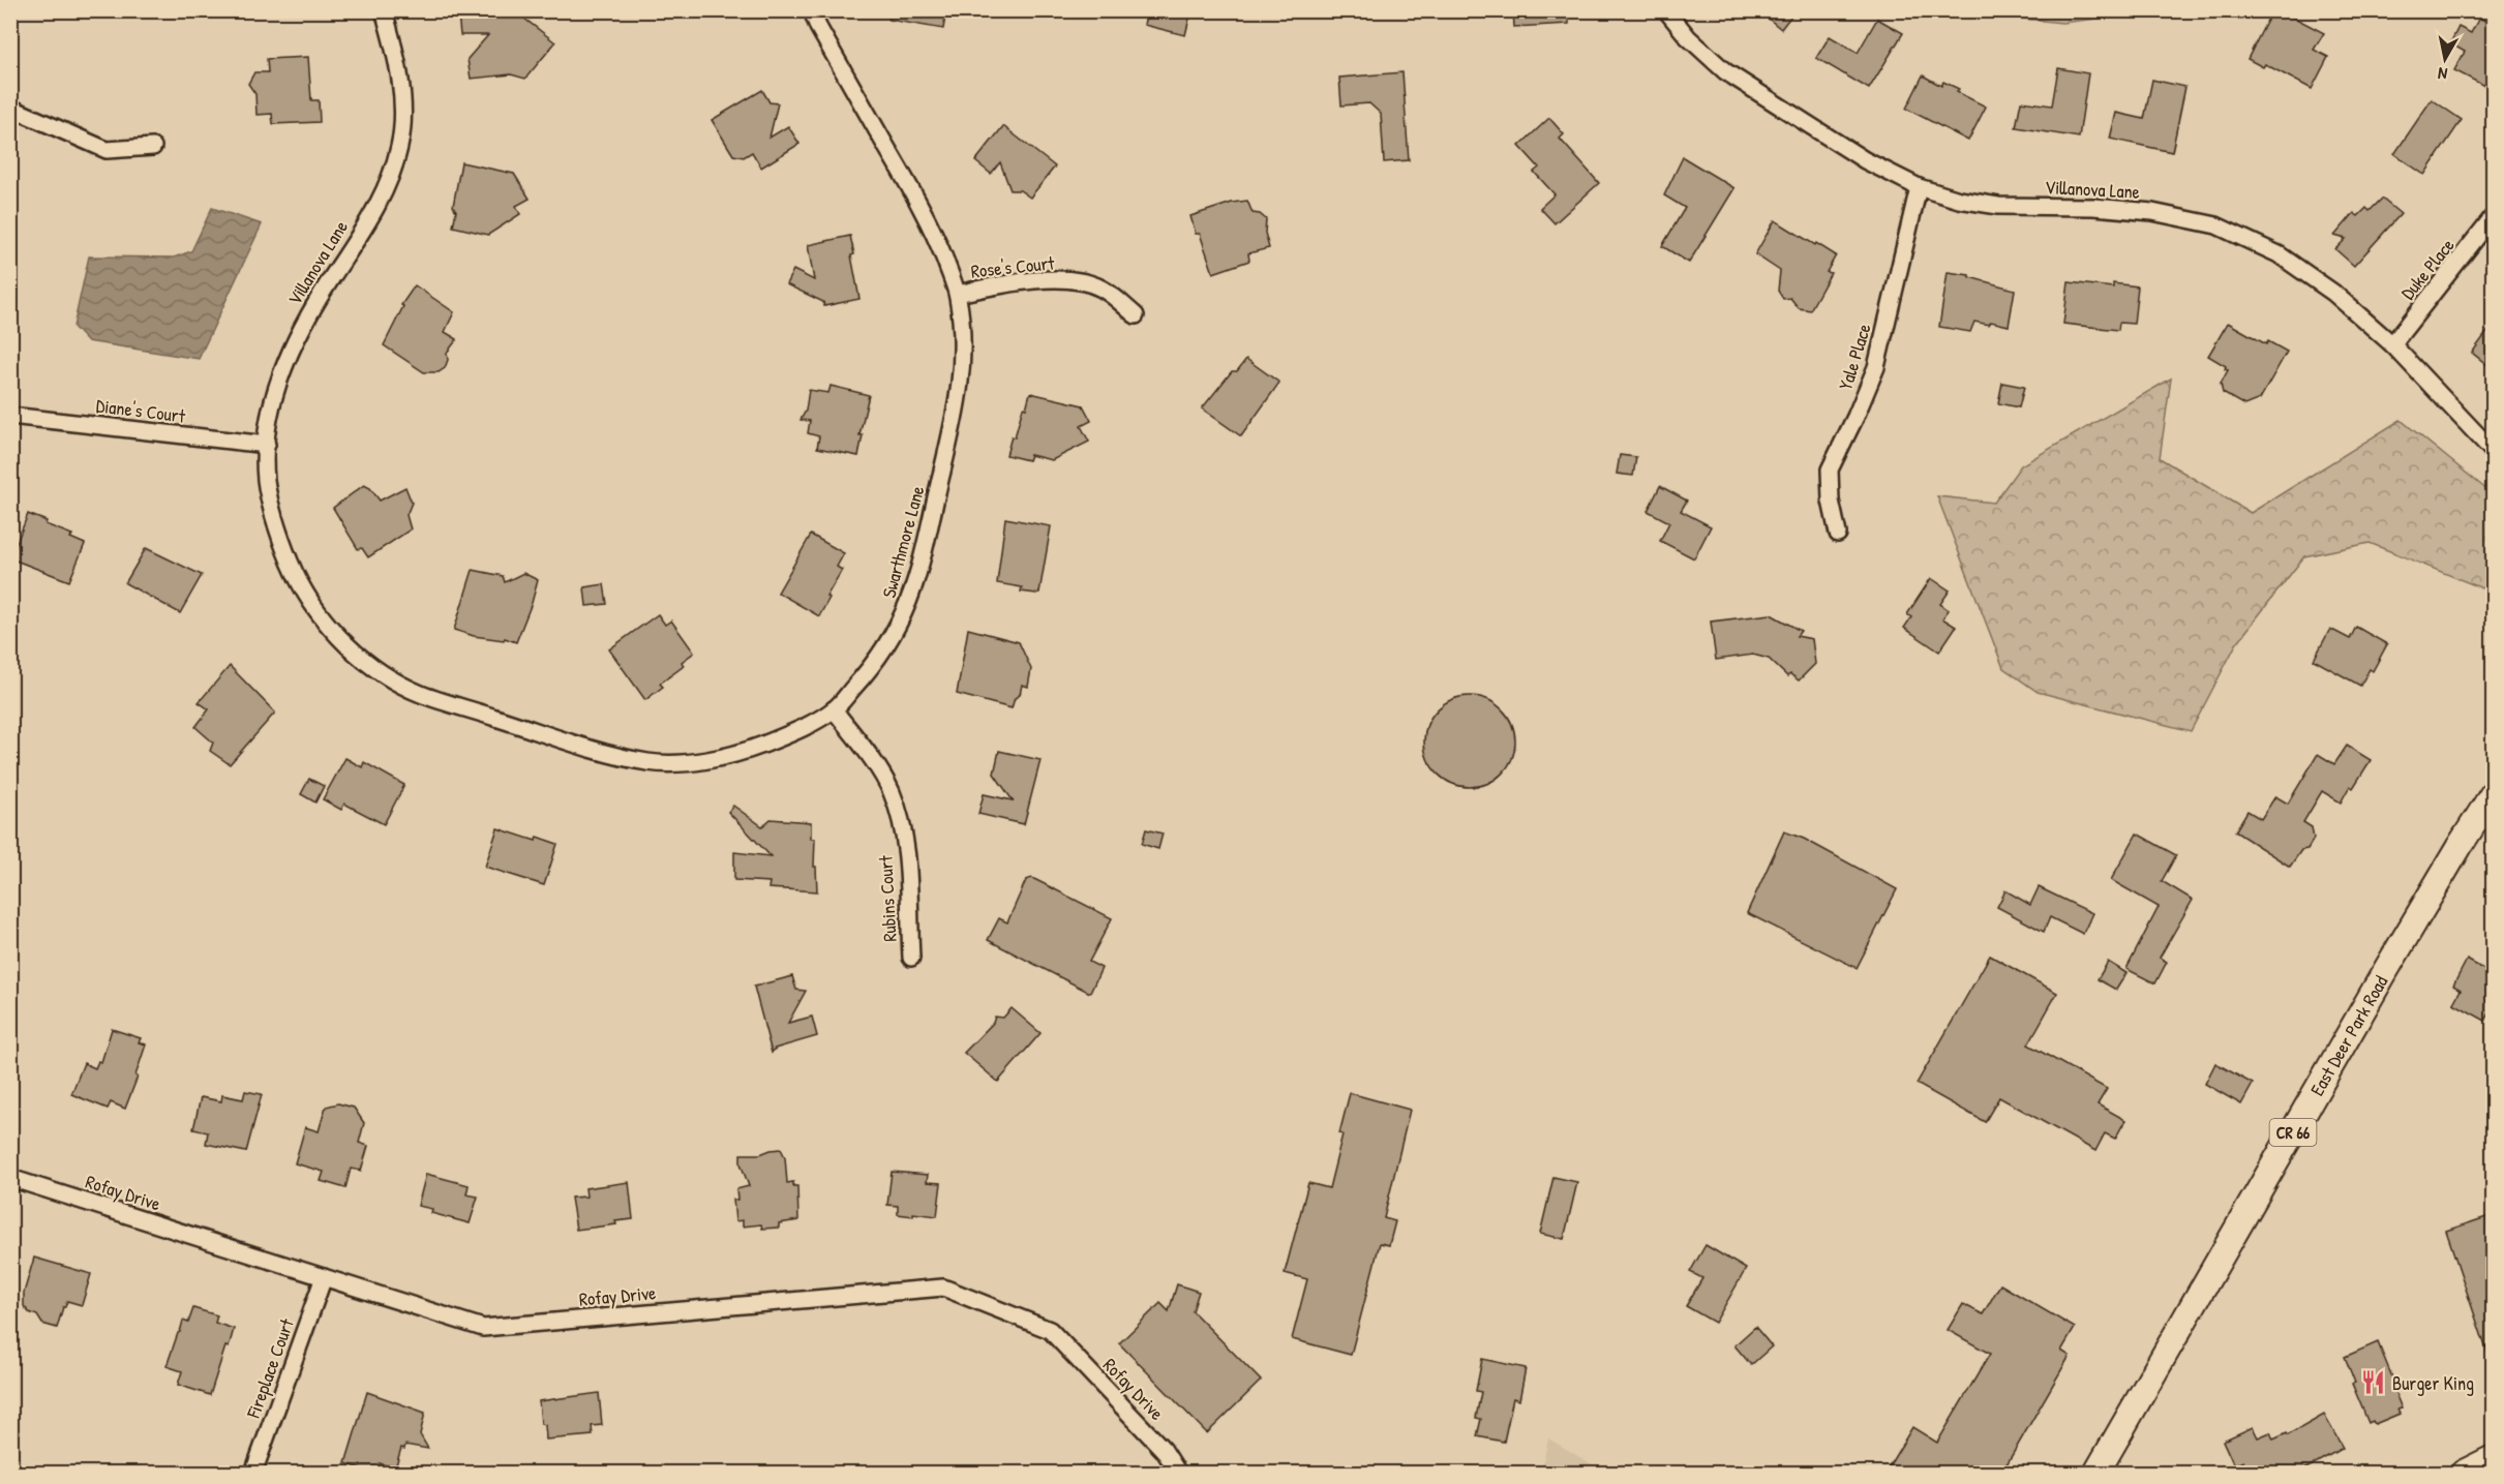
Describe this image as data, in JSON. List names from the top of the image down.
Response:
{
  "streets": {
    "main road": ["East Deer Park Road", "CR 66"],
    "street": [
      "Villanova Lane",
      "Rose's Court",
      "Duke Place",
      "Yale Place",
      "Diane's Court",
      "Swarthmore Lane",
      "Rubins Court",
      "Rofay Drive",
      "Fireplace Court"
    ]
  },
  "crossings": [
    ["Villanova Lane", "Duke Place"],
    ["Villanova Lane", "Yale Place"],
    ["Villanova Lane", "Diane's Court"],
    ["Villanova Lane", "Swarthmore Lane"],
    ["Rose's Court", "Swarthmore Lane"],
    ["Swarthmore Lane", "Rubins Court"],
    ["Rofay Drive", "Fireplace Court"]
  ],
  "places": {
    "restaurant": ["Burger King"]
  },
  "north": "bottom"
}
